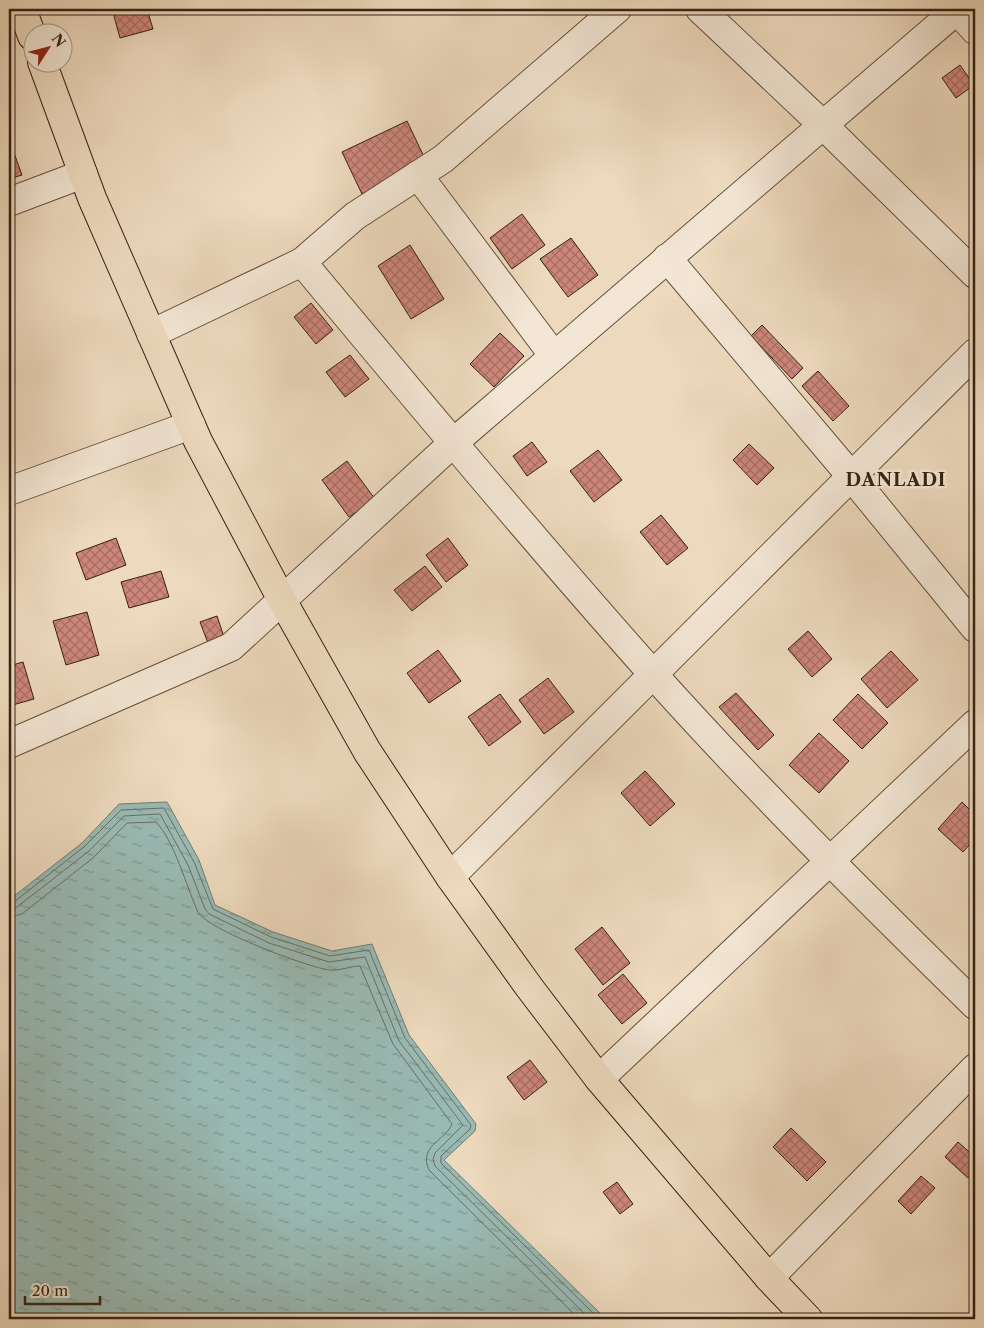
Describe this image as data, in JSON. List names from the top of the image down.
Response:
{
  "districts": ["DANLADI"],
  "scale_bar": "20 m",
  "north": "top right"
}
